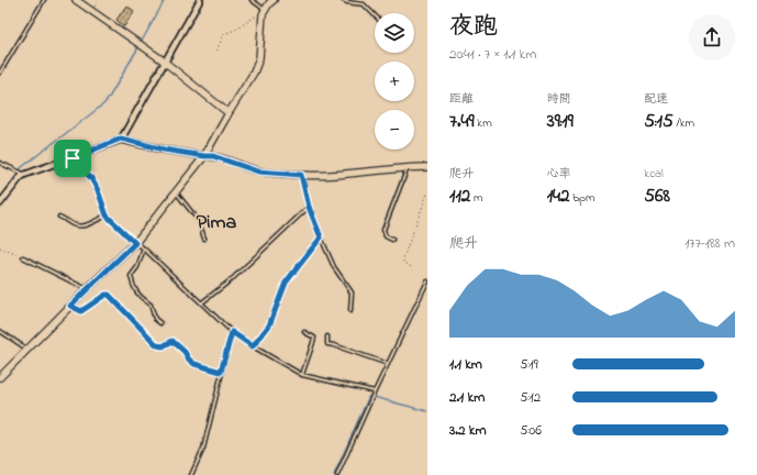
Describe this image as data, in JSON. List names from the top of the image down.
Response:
{
  "districts": ["Pima"],
  "page": {
    "heading": ["夜跑", "20:41 · 7 × 1.1 km"],
    "map_buttons": ["+", "−"],
    "stats": [
      ["距離", "7.49 km"],
      ["時間", "39:19"],
      ["配速", "5:15 /km"],
      ["爬升", "112 m"],
      ["心率", "142 bpm"],
      ["kcal", "568"]
    ],
    "chart": ["爬升", "177–188 m"],
    "list": [
      {
        "name": "1.1 km",
        "note": "5:19"
      },
      {
        "name": "2.1 km",
        "note": "5:12"
      },
      {
        "name": "3.2 km",
        "note": "5:06"
      }
    ]
  }
}
